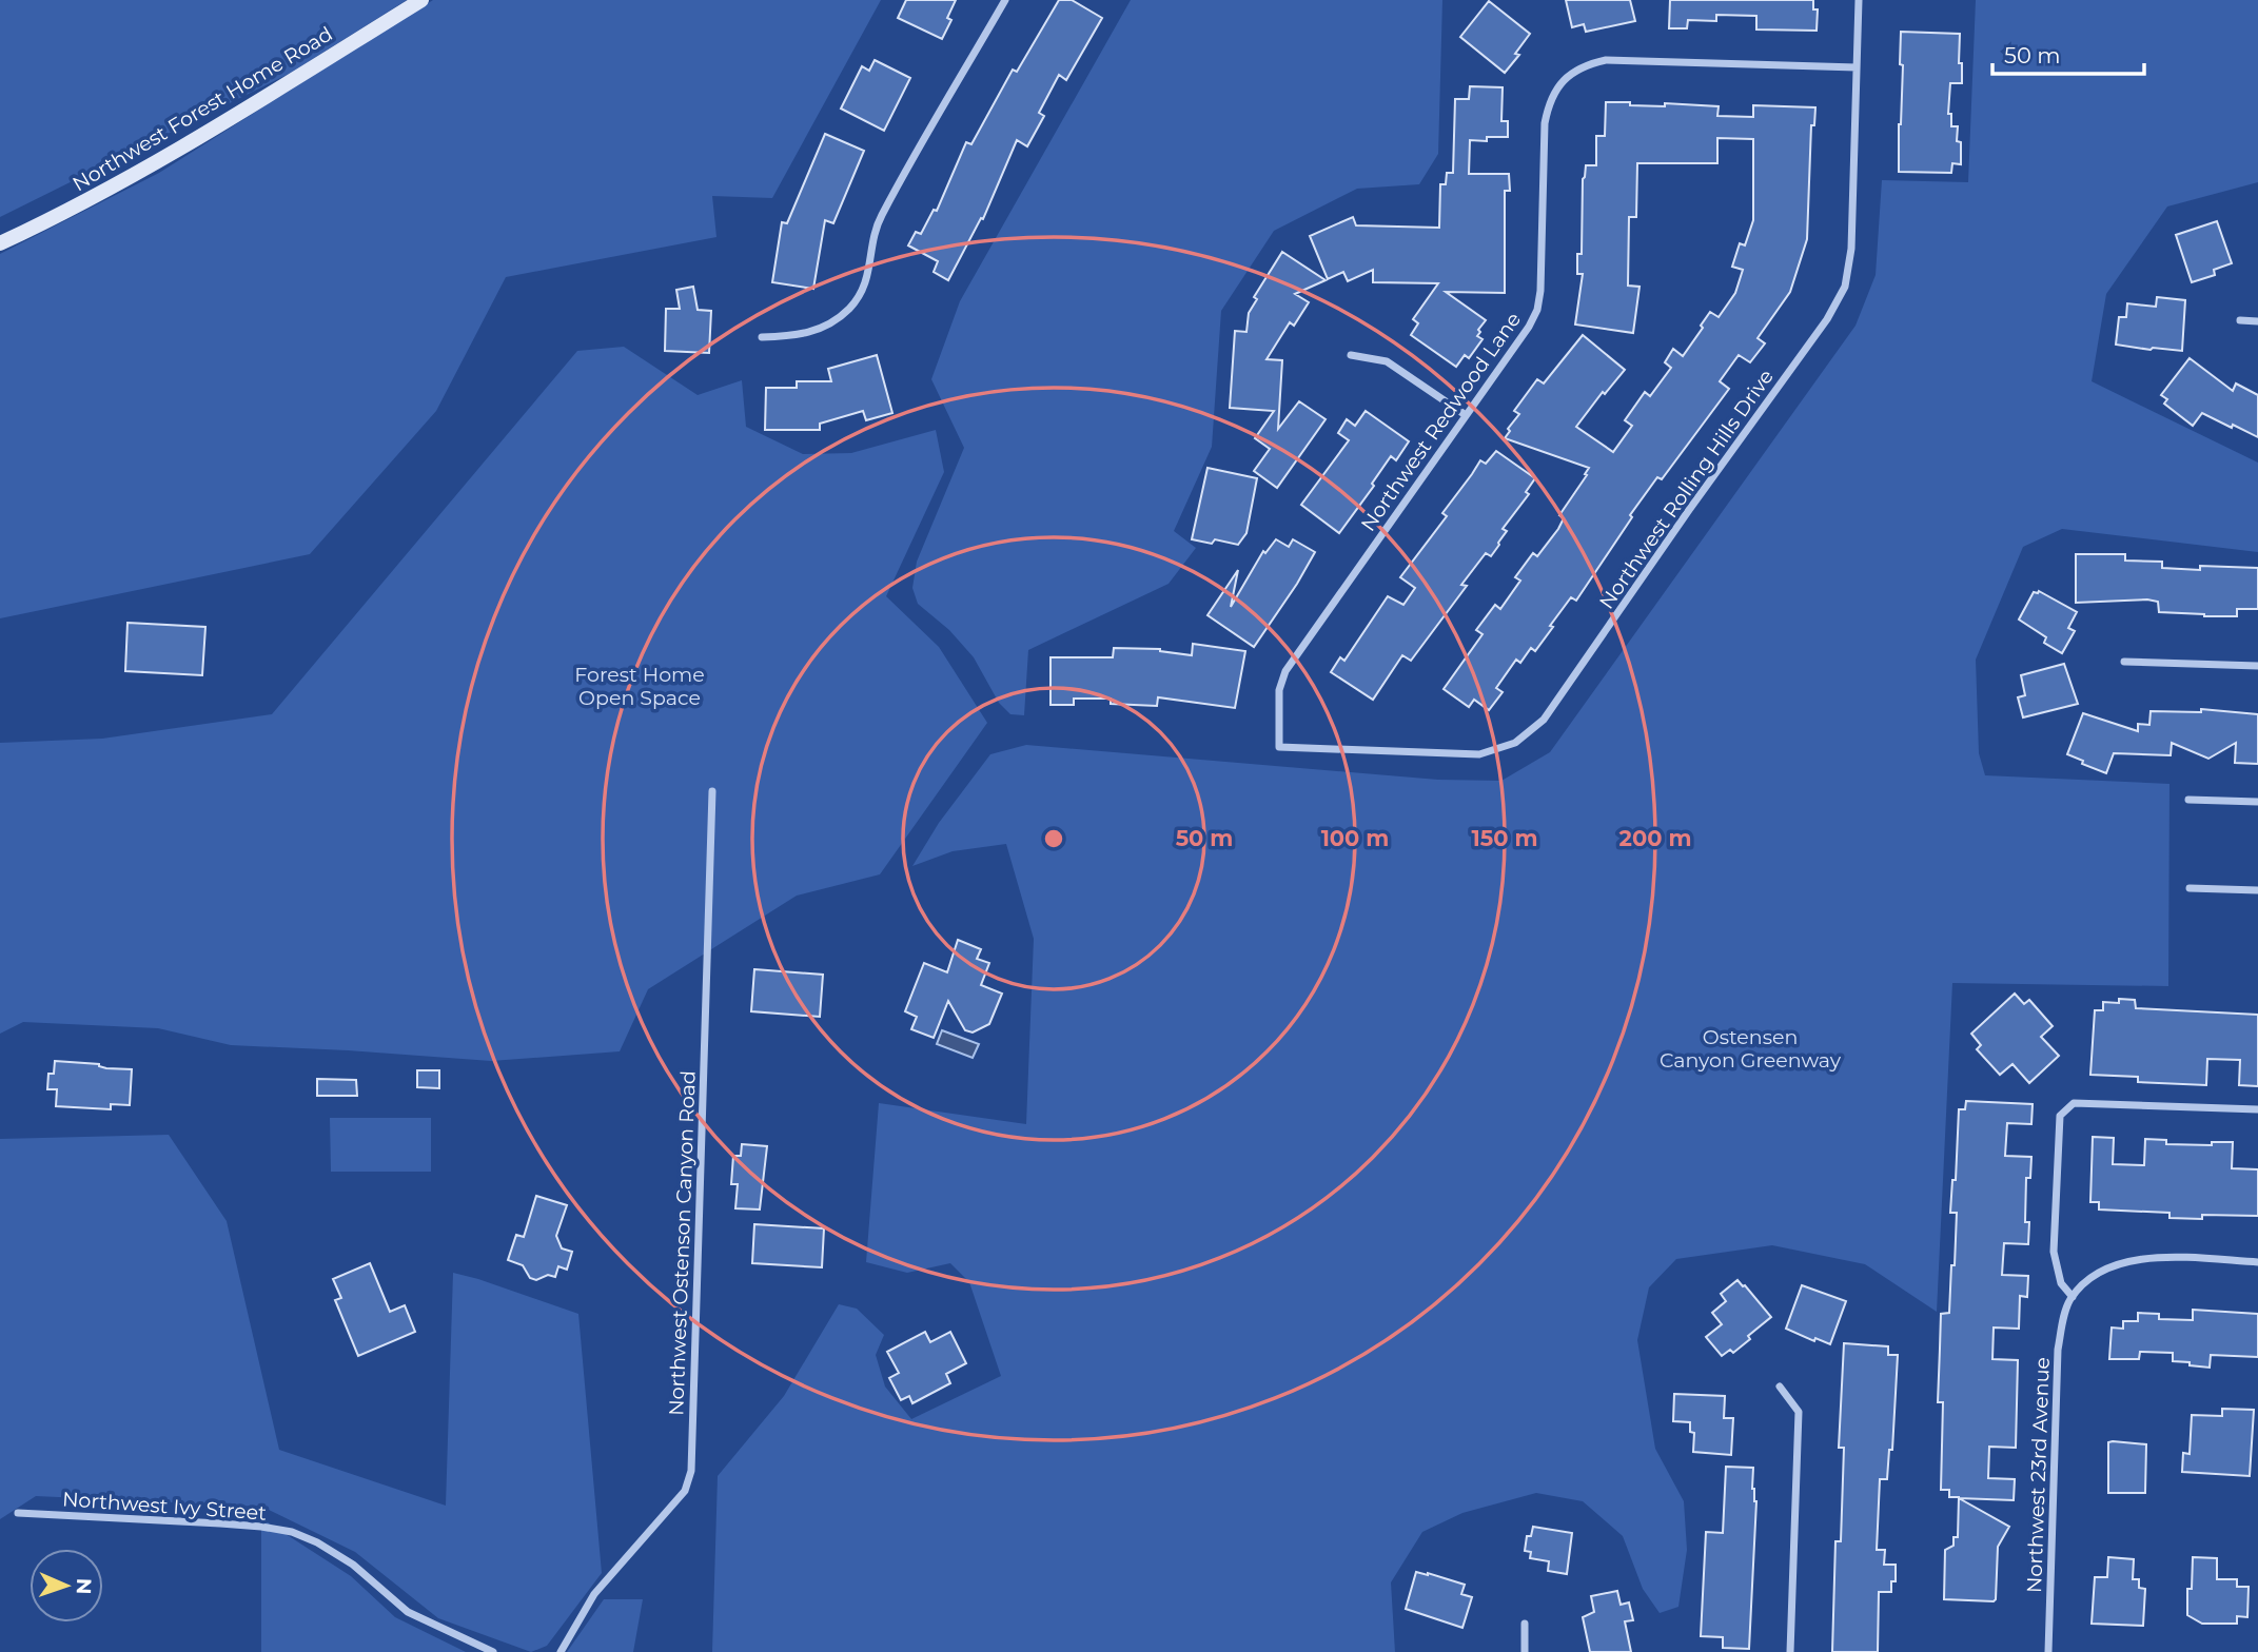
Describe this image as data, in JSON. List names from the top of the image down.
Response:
{
  "streets": {
    "street": [
      "Northwest Forest Home Road",
      "Northwest Redwood Lane",
      "Northwest Rolling Hills Drive",
      "Northwest Ostenson Canyon Road",
      "Northwest 23rd Avenue",
      "Northwest Ivy Street"
    ]
  },
  "crossings": [
    ["Northwest Redwood Lane", "Northwest Rolling Hills Drive"]
  ],
  "parks": ["Forest Home Open Space", "Ostensen Canyon Greenway"],
  "scale_bar": "50 m",
  "north": "right",
  "rings": [
    "50 m",
    "100 m",
    "150 m",
    "200 m"
  ]
}
